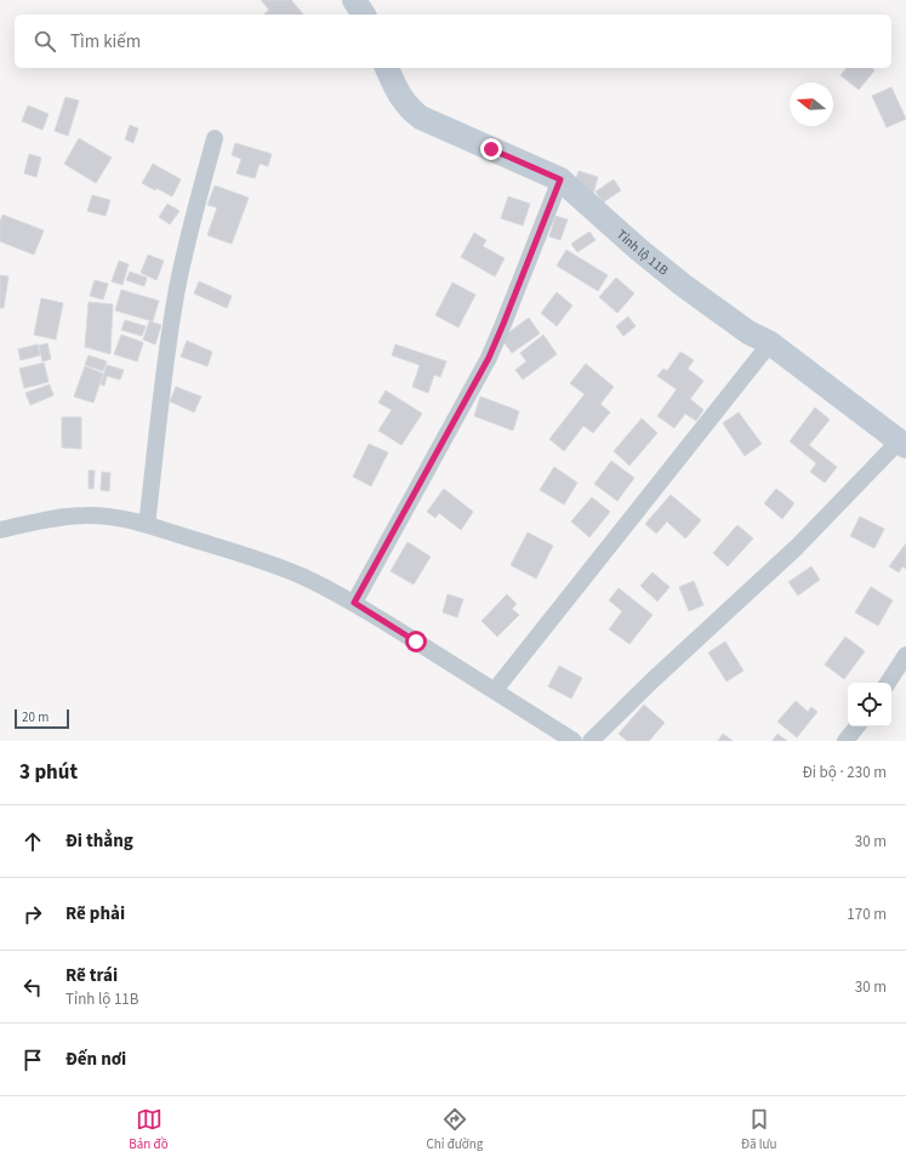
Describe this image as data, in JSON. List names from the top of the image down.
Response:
{
  "streets": {
    "main road": ["Tỉnh lộ 11B"]
  },
  "scale_bar": "20 m",
  "north": "left",
  "page": {
    "search": "Tìm kiếm",
    "scale": "20 m",
    "heading": ["3 phút", "Đi bộ · 230 m"],
    "list": [
      ["Đi thẳng", "30 m"],
      ["Rẽ phải", "170 m"],
      ["Rẽ trái", "Tỉnh lộ 11B", "30 m"],
      "Đến nơi"
    ],
    "nav": ["Bản đồ", "Chỉ đường", "Đã lưu"]
  }
}
